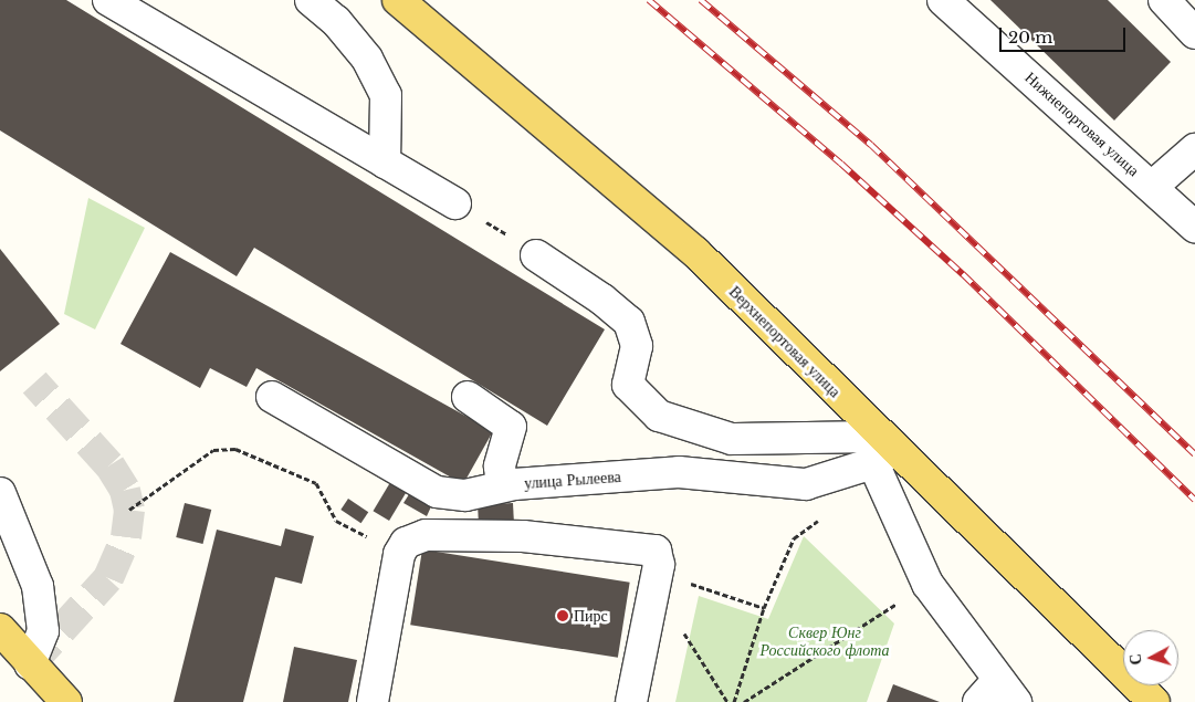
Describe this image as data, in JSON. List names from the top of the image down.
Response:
{
  "streets": {
    "main road": ["Верхнепортовая улица"],
    "street": ["Нижнепортовая улица", "улица Рылеева"]
  },
  "crossings": [
    ["Верхнепортовая улица", "улица Рылеева"]
  ],
  "parks": ["Сквер Юнг Российского флота"],
  "places": ["Пирс"],
  "scale_bar": "20 m",
  "north": "left"
}
